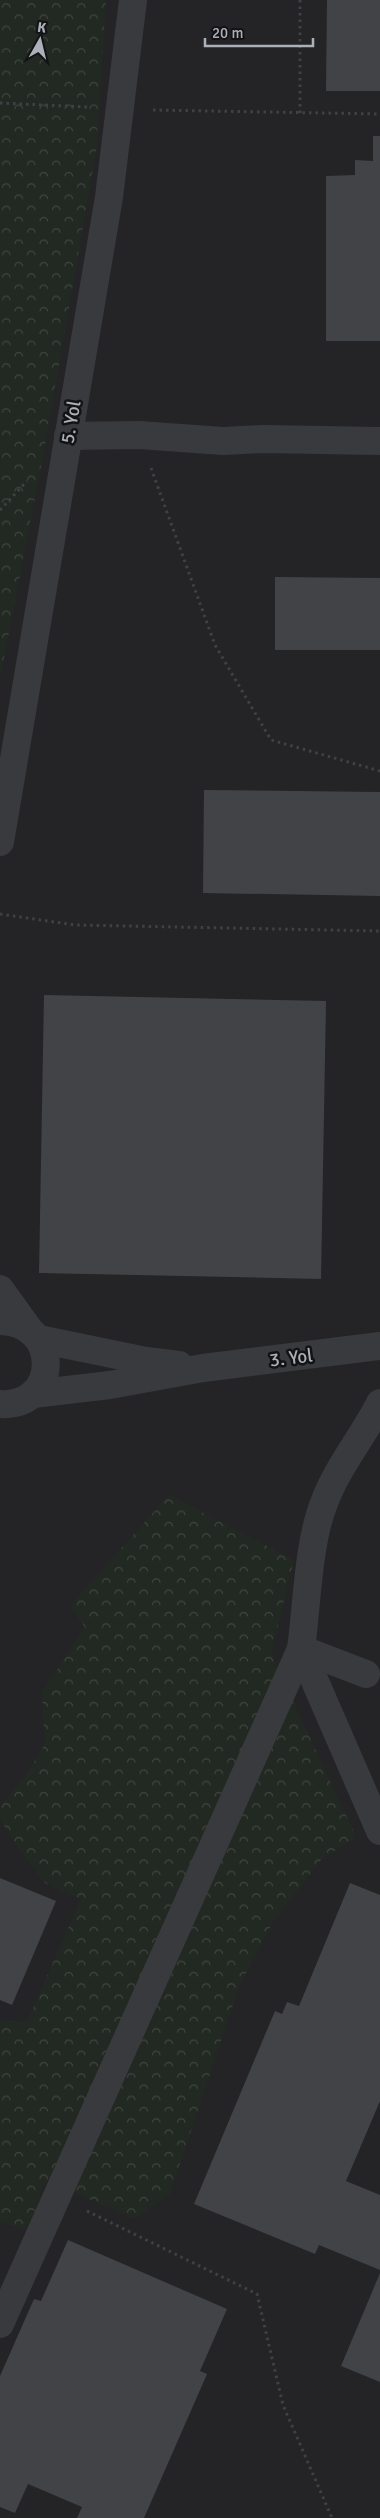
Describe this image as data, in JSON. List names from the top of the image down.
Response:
{
  "streets": {
    "street": ["5. Yol", "3. Yol"]
  },
  "scale_bar": "20 m",
  "north": "top"
}
